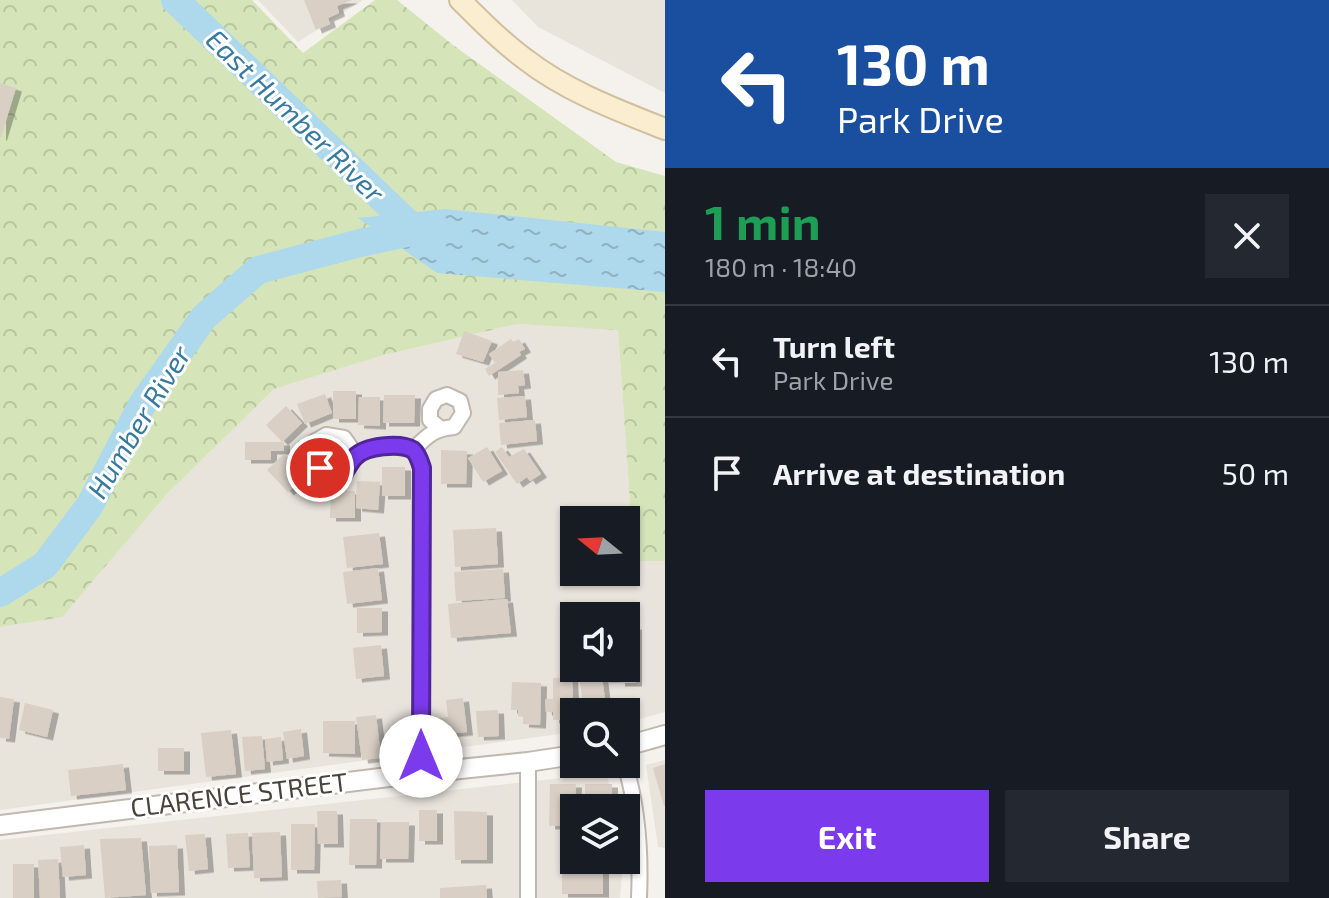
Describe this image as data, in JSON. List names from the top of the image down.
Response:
{
  "streets": {
    "street": ["CLARENCE STREET"]
  },
  "water": ["East Humber River", "Humber River"],
  "north": "left",
  "page": {
    "turn": ["130 m", "Park Drive"],
    "heading": ["1 min", "180 m · 18:40"],
    "list": [
      {
        "name": "Turn left",
        "note": "Park Drive",
        "value": "130 m"
      },
      {
        "name": "Arrive at destination",
        "value": "50 m"
      }
    ],
    "buttons": ["Exit", "Share"]
  }
}
